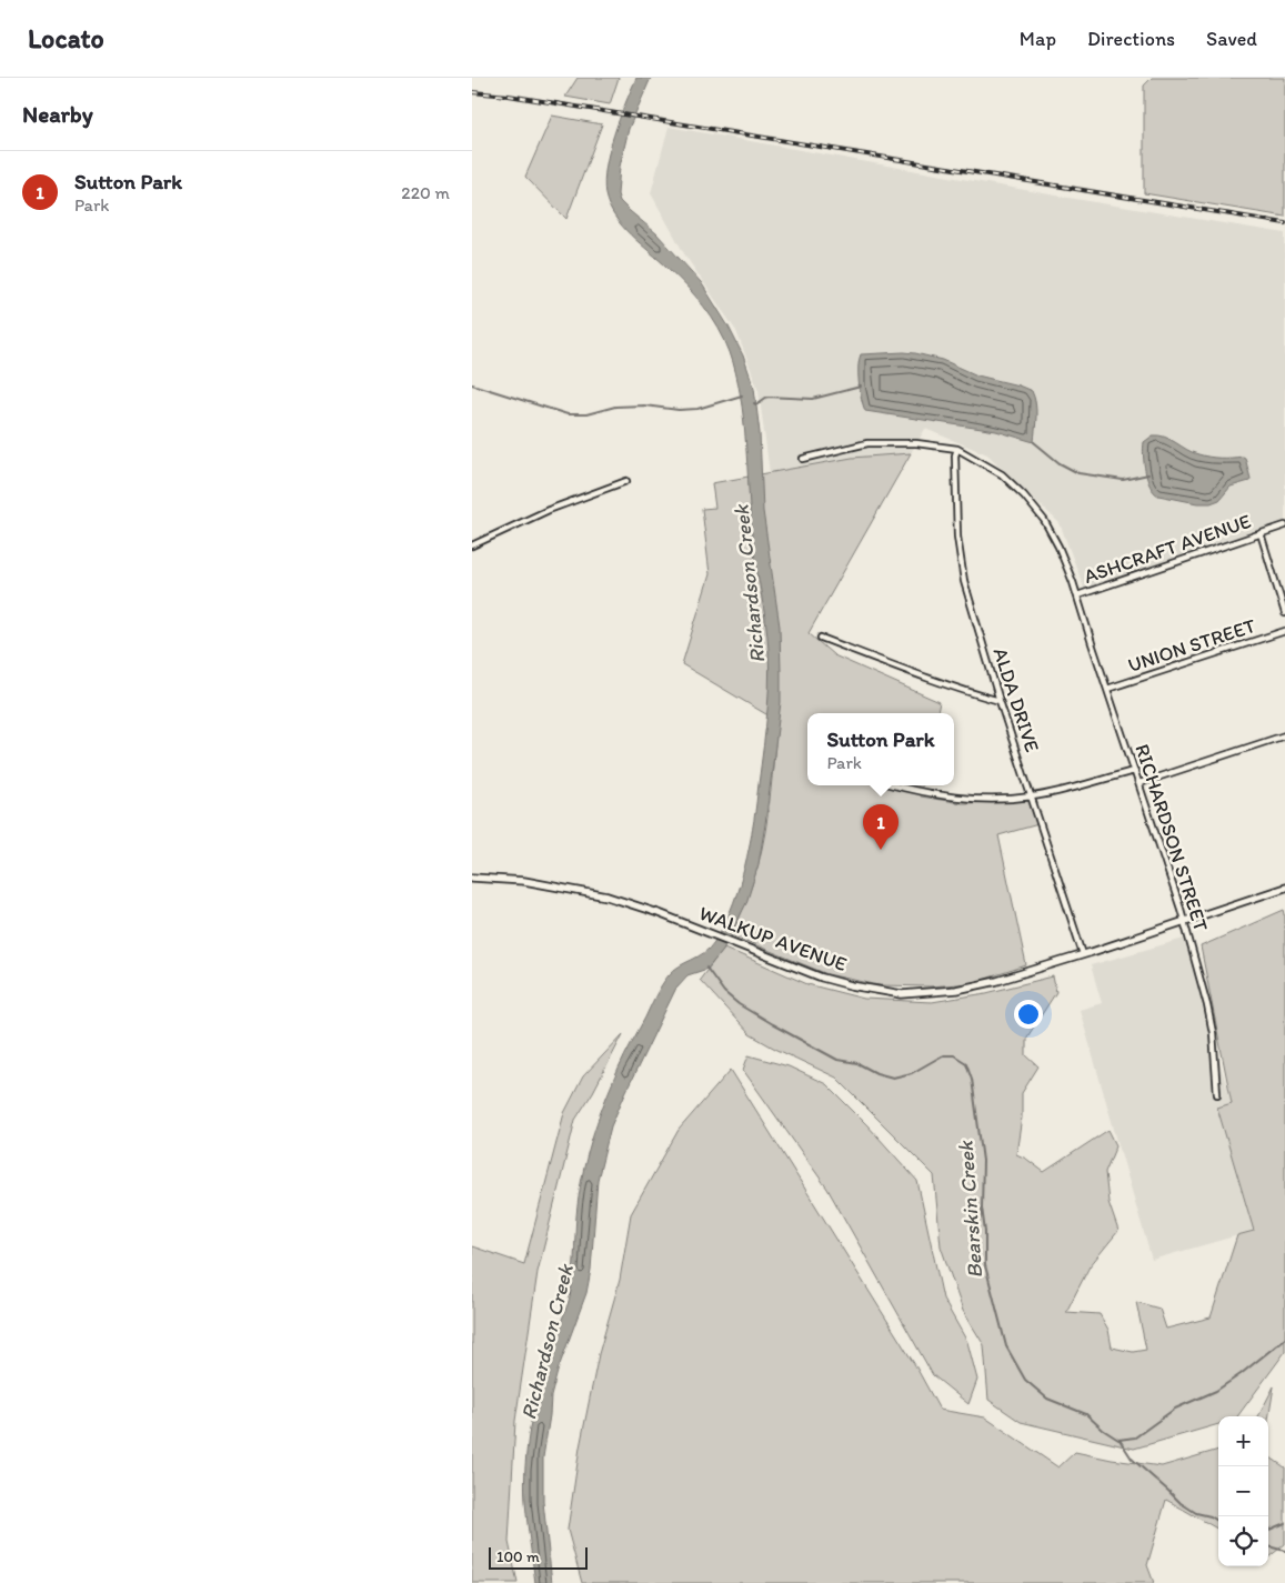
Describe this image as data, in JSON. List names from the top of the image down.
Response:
{
  "streets": {
    "street": [
      "ASHCRAFT AVENUE",
      "UNION STREET",
      "ALDA DRIVE",
      "RICHARDSON STREET",
      "WALKUP AVENUE"
    ]
  },
  "crossings": [
    ["ASHCRAFT AVENUE", "ALDA DRIVE"],
    ["ASHCRAFT AVENUE", "RICHARDSON STREET"],
    ["UNION STREET", "RICHARDSON STREET"],
    ["ALDA DRIVE", "WALKUP AVENUE"],
    ["RICHARDSON STREET", "WALKUP AVENUE"]
  ],
  "water": ["Richardson Creek", "Bearskin Creek"],
  "scale_bar": "100 m",
  "page": {
    "header": "Locato",
    "nav": ["Map", "Directions", "Saved"],
    "heading": "Nearby",
    "list": [
      {
        "mark": "1",
        "name": "Sutton Park",
        "note": "Park",
        "value": "220 m"
      }
    ],
    "popup": ["Sutton Park", "Park"],
    "pins": "1",
    "map_buttons": ["+", "−"],
    "scale": "100 m"
  }
}
